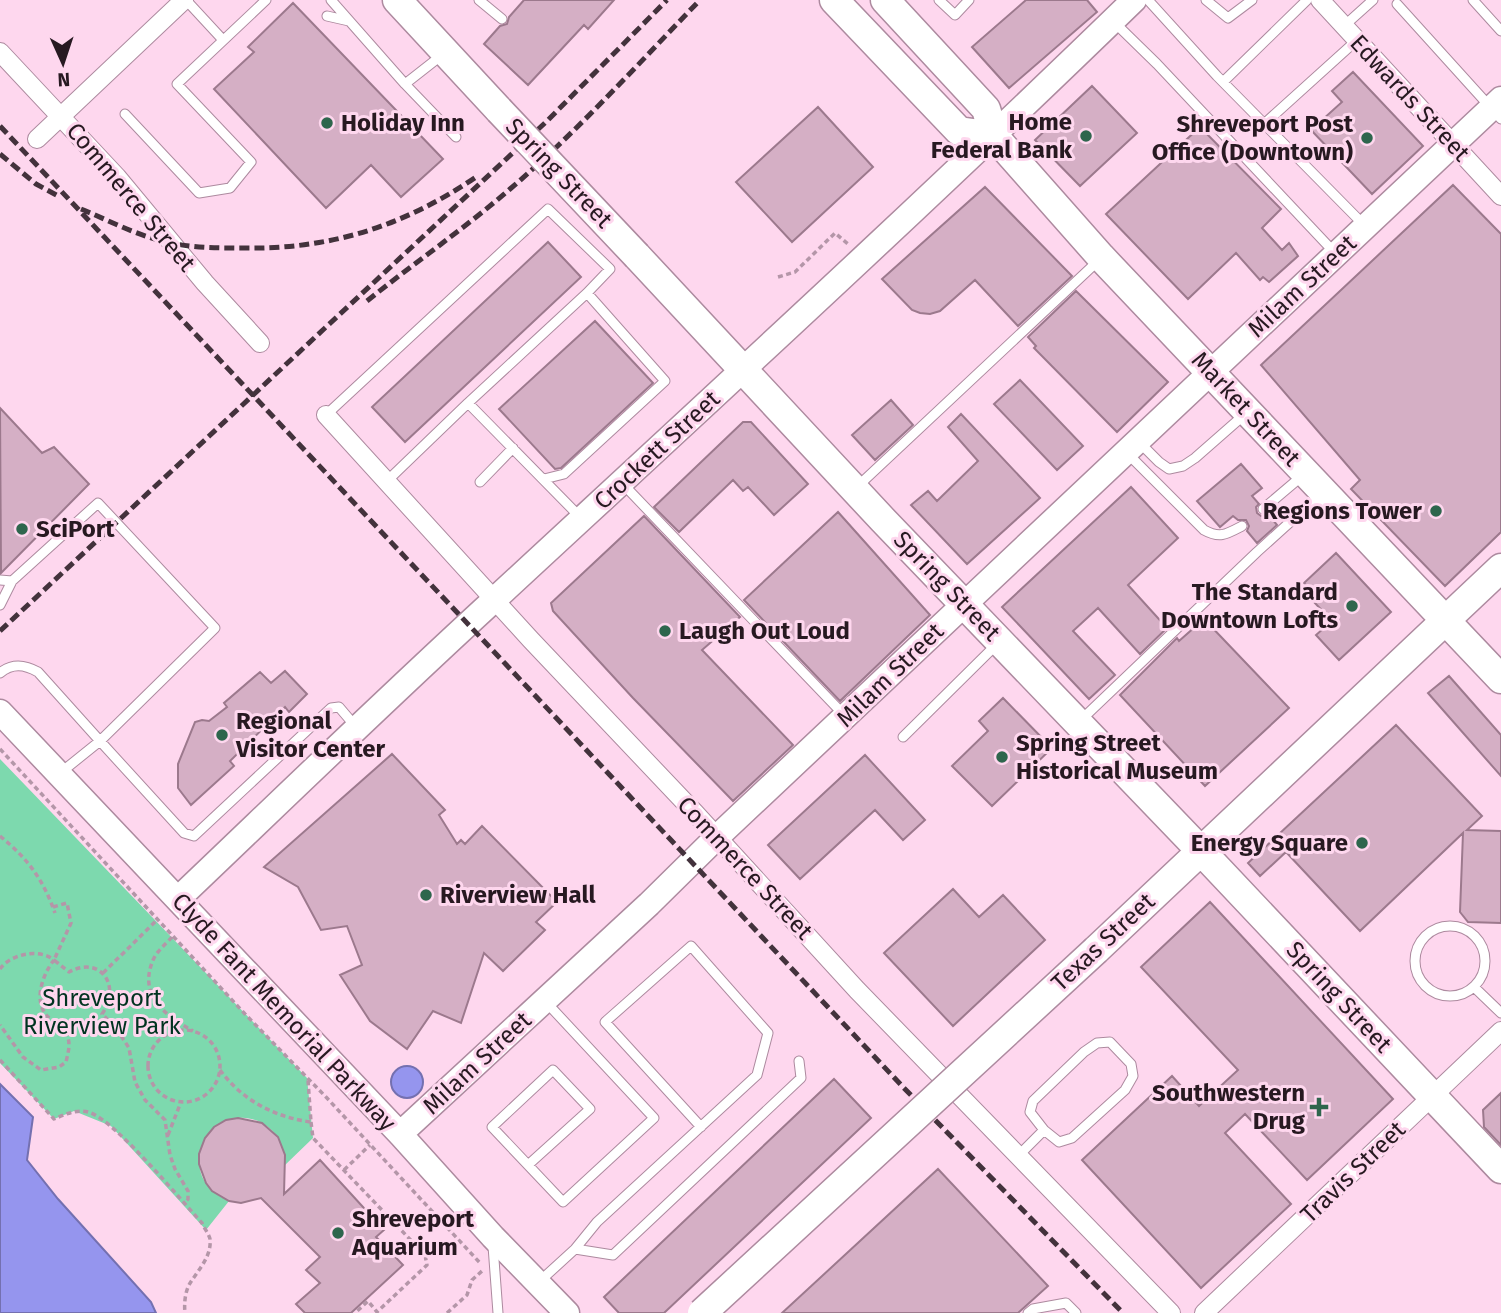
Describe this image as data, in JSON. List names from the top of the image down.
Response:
{
  "streets": {
    "main road": ["Spring Street", "Market Street", "Texas Street"],
    "street": [
      "Edwards Street",
      "Commerce Street",
      "Milam Street",
      "Crockett Street",
      "Clyde Fant Memorial Parkway",
      "Travis Street"
    ]
  },
  "crossings": [
    ["Edwards Street", "Milam Street"],
    ["Spring Street", "Milam Street"],
    ["Spring Street", "Crockett Street"],
    ["Spring Street", "Texas Street"],
    ["Spring Street", "Travis Street"],
    ["Commerce Street", "Milam Street"],
    ["Commerce Street", "Crockett Street"],
    ["Milam Street", "Market Street"],
    ["Milam Street", "Clyde Fant Memorial Parkway"],
    ["Market Street", "Crockett Street"],
    ["Market Street", "Texas Street"],
    ["Crockett Street", "Clyde Fant Memorial Parkway"]
  ],
  "parks": ["Shreveport Riverview Park"],
  "places": {
    "other": [
      "Holiday Inn",
      "Home Federal Bank",
      "Shreveport Post Office (Downtown)",
      "Regions Tower",
      "SciPort",
      "The Standard Downtown Lofts",
      "Laugh Out Loud",
      "Regional Visitor Center",
      "Spring Street Historical Museum",
      "Energy Square",
      "Riverview Hall",
      "Shreveport Aquarium"
    ],
    "health": ["Southwestern Drug"]
  },
  "north": "bottom"
}
